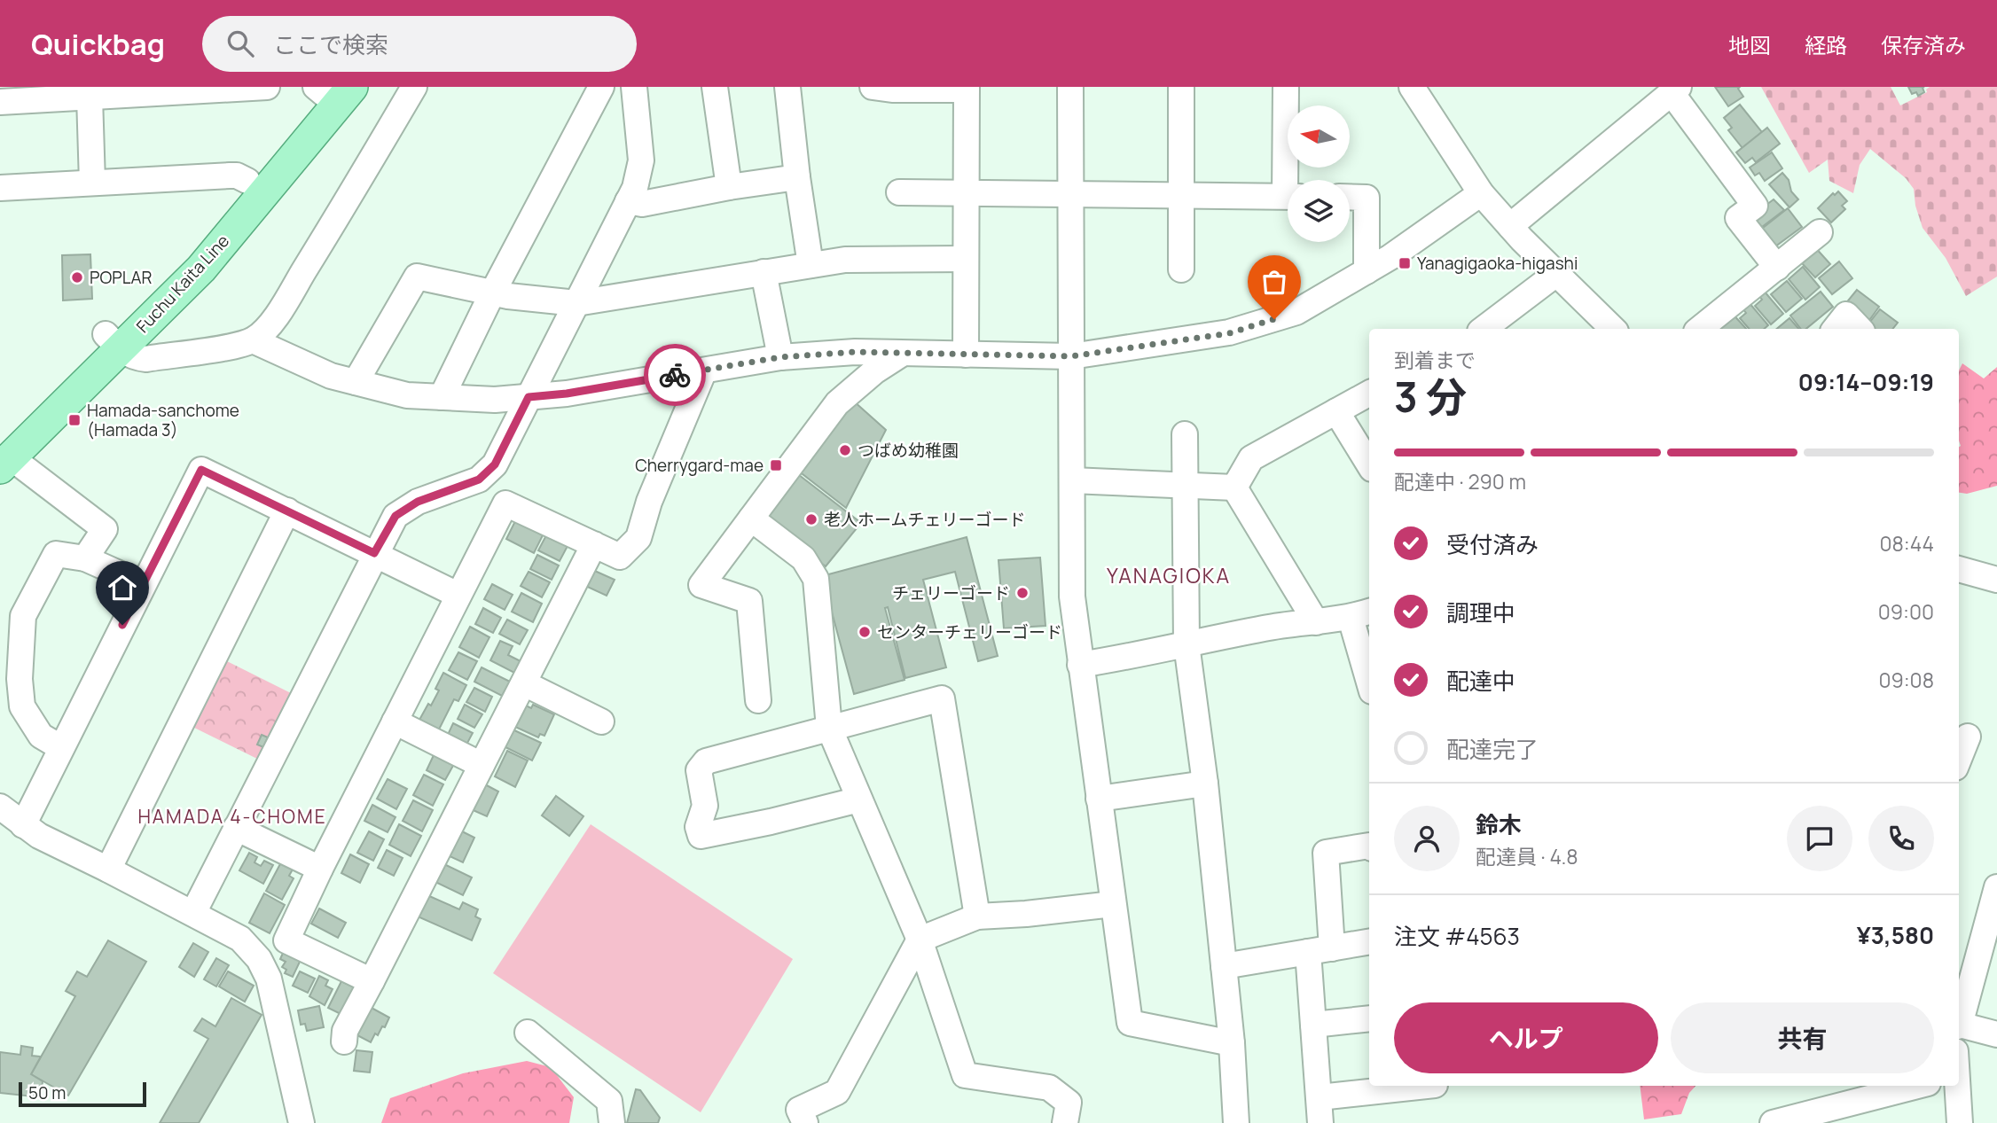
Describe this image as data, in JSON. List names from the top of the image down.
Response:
{
  "streets": {
    "main road": ["Fuchu Kaita Line"]
  },
  "districts": ["YANAGIOKA", "HAMADA 4-CHOME"],
  "places": {
    "transit": ["Yanagigaoka-higashi", "Hamada-sanchome (Hamada 3)", "Cherrygard-mae"],
    "other": [
      "POPLAR",
      "つばめ幼稚園",
      "老人ホームチェリーゴード",
      "チェリーゴード",
      "センターチェリーゴード"
    ]
  },
  "scale_bar": "50 m",
  "north": "left",
  "page": {
    "header": "Quickbag",
    "search": "ここで検索",
    "nav": ["地図", "経路", "保存済み"],
    "heading": ["3 分", "到着まで", "09:14–09:19"],
    "panel": [
      "鈴木",
      "配達員 · 4.8",
      "注文 #4563",
      "¥3,580"
    ],
    "bar": "配達中 · 290 m",
    "list": [
      ["受付済み", "08:44"],
      ["調理中", "09:00"],
      ["配達中", "09:08"],
      "配達完了"
    ],
    "buttons": ["ヘルプ", "共有"],
    "scale": "50 m"
  }
}
